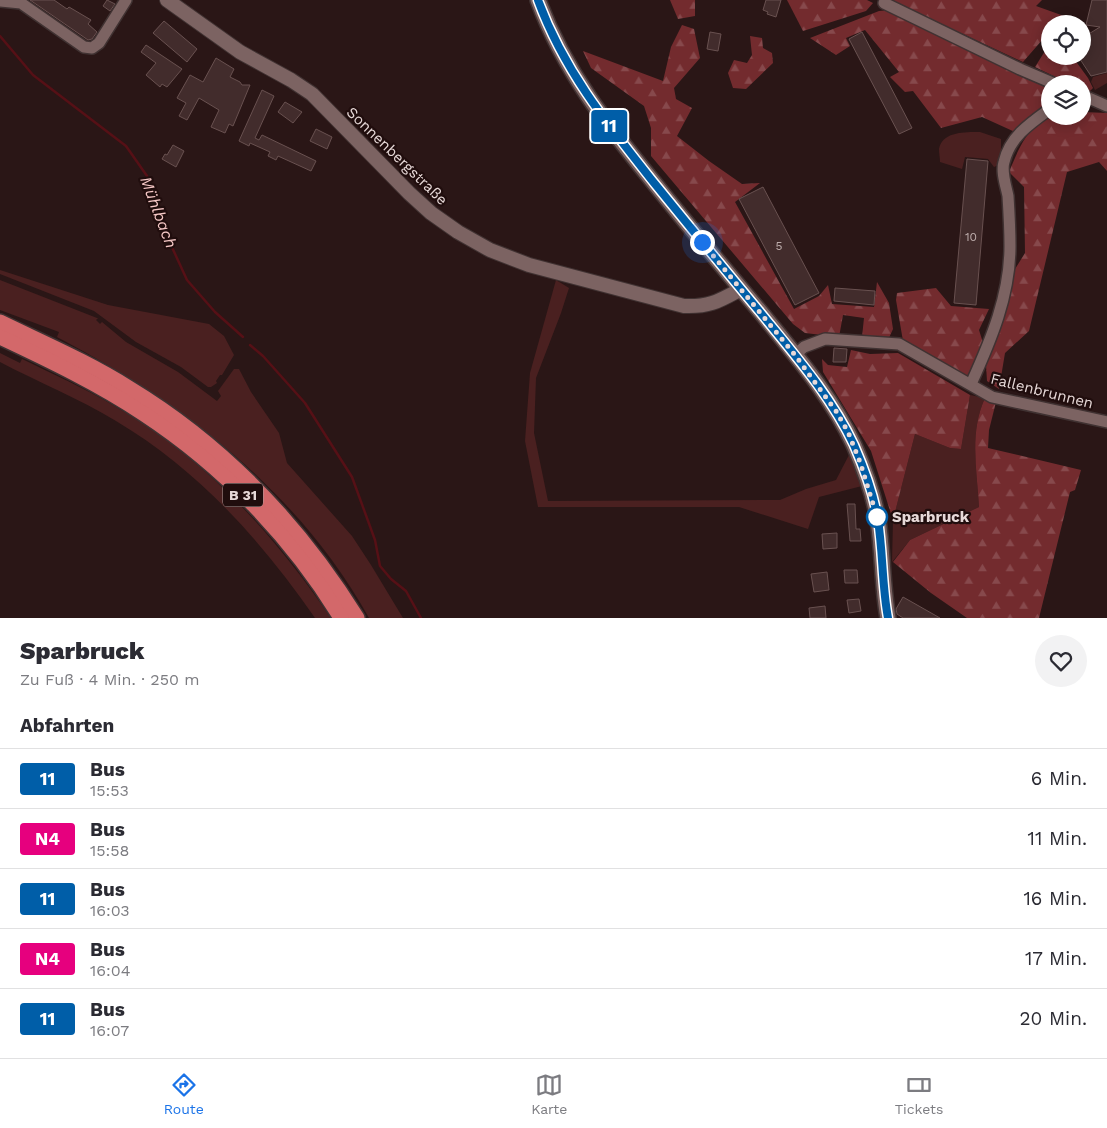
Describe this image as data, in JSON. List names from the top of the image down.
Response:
{
  "streets": {
    "highway": ["B 31"],
    "street": ["Sonnenbergstraße", "Fallenbrunnen"]
  },
  "water": ["Mühlbach"],
  "places": ["Sparbruck"],
  "lines": ["bus line 11"],
  "house_numbers": ["10", "5"],
  "page": {
    "on_map": "11",
    "heading": [
      ["Sparbruck", "Zu Fuß · 4 Min. · 250 m"],
      "Abfahrten"
    ],
    "list": [
      {
        "mark": "11",
        "name": "Bus",
        "note": "15:53",
        "value": "6 Min."
      },
      {
        "mark": "N4",
        "name": "Bus",
        "note": "15:58",
        "value": "11 Min."
      },
      {
        "mark": "11",
        "name": "Bus",
        "note": "16:03",
        "value": "16 Min."
      },
      {
        "mark": "N4",
        "name": "Bus",
        "note": "16:04",
        "value": "17 Min."
      },
      {
        "mark": "11",
        "name": "Bus",
        "note": "16:07",
        "value": "20 Min."
      }
    ],
    "tabs": ["Route", "Karte", "Tickets"]
  }
}
